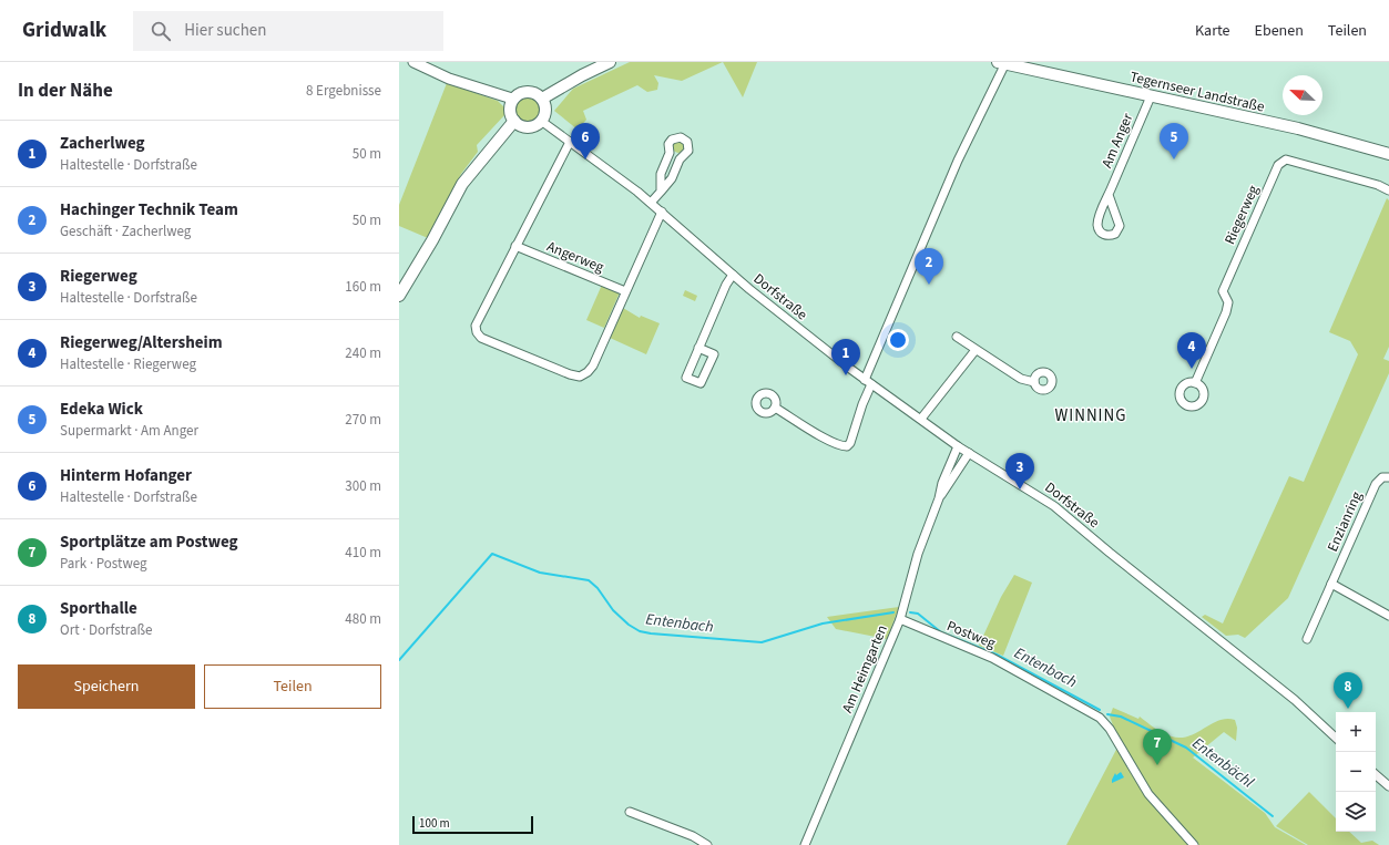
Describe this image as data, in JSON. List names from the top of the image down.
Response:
{
  "streets": {
    "main road": ["Tegernseer Landstraße"],
    "street": [
      "Am Anger",
      "Riegerweg",
      "Angerweg",
      "Dorfstraße",
      "Enzianring",
      "Postweg",
      "Am Heimgarten"
    ]
  },
  "crossings": [
    ["Tegernseer Landstraße", "Am Anger"],
    ["Dorfstraße", "Am Heimgarten"],
    ["Postweg", "Am Heimgarten"]
  ],
  "districts": ["WINNING"],
  "water": ["Entenbach", "Entenbächl"],
  "scale_bar": "100 m",
  "north": "top left",
  "page": {
    "header": "Gridwalk",
    "search": "Hier suchen",
    "nav": ["Karte", "Ebenen", "Teilen"],
    "heading": ["In der Nähe", "8 Ergebnisse"],
    "list": [
      {
        "mark": "1",
        "name": "Zacherlweg",
        "note": "Haltestelle · Dorfstraße",
        "value": "50 m"
      },
      {
        "mark": "2",
        "name": "Hachinger Technik Team",
        "note": "Geschäft · Zacherlweg",
        "value": "50 m"
      },
      {
        "mark": "3",
        "name": "Riegerweg",
        "note": "Haltestelle · Dorfstraße",
        "value": "160 m"
      },
      {
        "mark": "4",
        "name": "Riegerweg/Altersheim",
        "note": "Haltestelle · Riegerweg",
        "value": "240 m"
      },
      {
        "mark": "5",
        "name": "Edeka Wick",
        "note": "Supermarkt · Am Anger",
        "value": "270 m"
      },
      {
        "mark": "6",
        "name": "Hinterm Hofanger",
        "note": "Haltestelle · Dorfstraße",
        "value": "300 m"
      },
      {
        "mark": "7",
        "name": "Sportplätze am Postweg",
        "note": "Park · Postweg",
        "value": "410 m"
      },
      {
        "mark": "8",
        "name": "Sporthalle",
        "note": "Ort · Dorfstraße",
        "value": "480 m"
      }
    ],
    "pins": [
      "5",
      "6",
      "2",
      "4",
      "1",
      "3",
      "8",
      "7"
    ],
    "buttons": ["Speichern", "Teilen"],
    "map_buttons": ["+", "−"],
    "scale": "100 m"
  }
}
